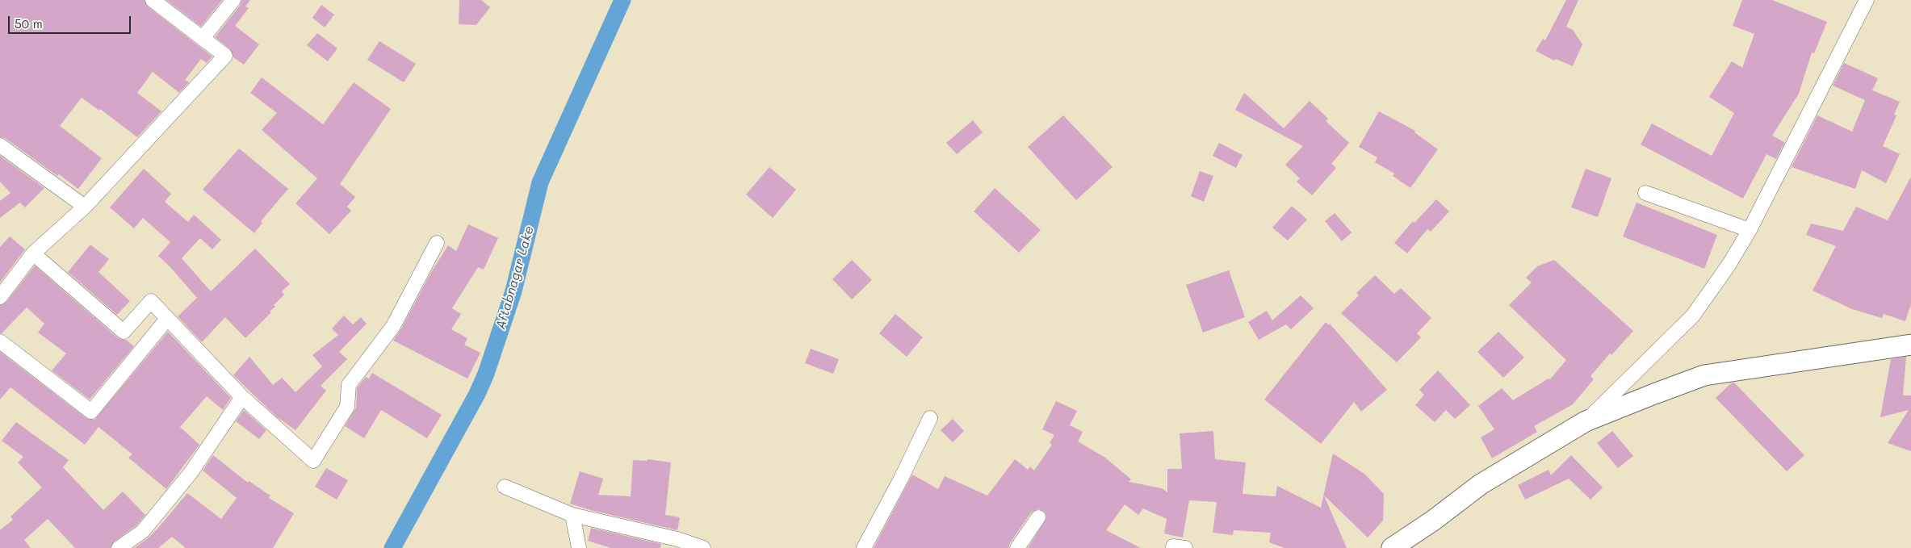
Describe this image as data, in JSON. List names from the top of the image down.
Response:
{
  "water": ["Aftabnagar Lake"],
  "scale_bar": "50 m"
}
